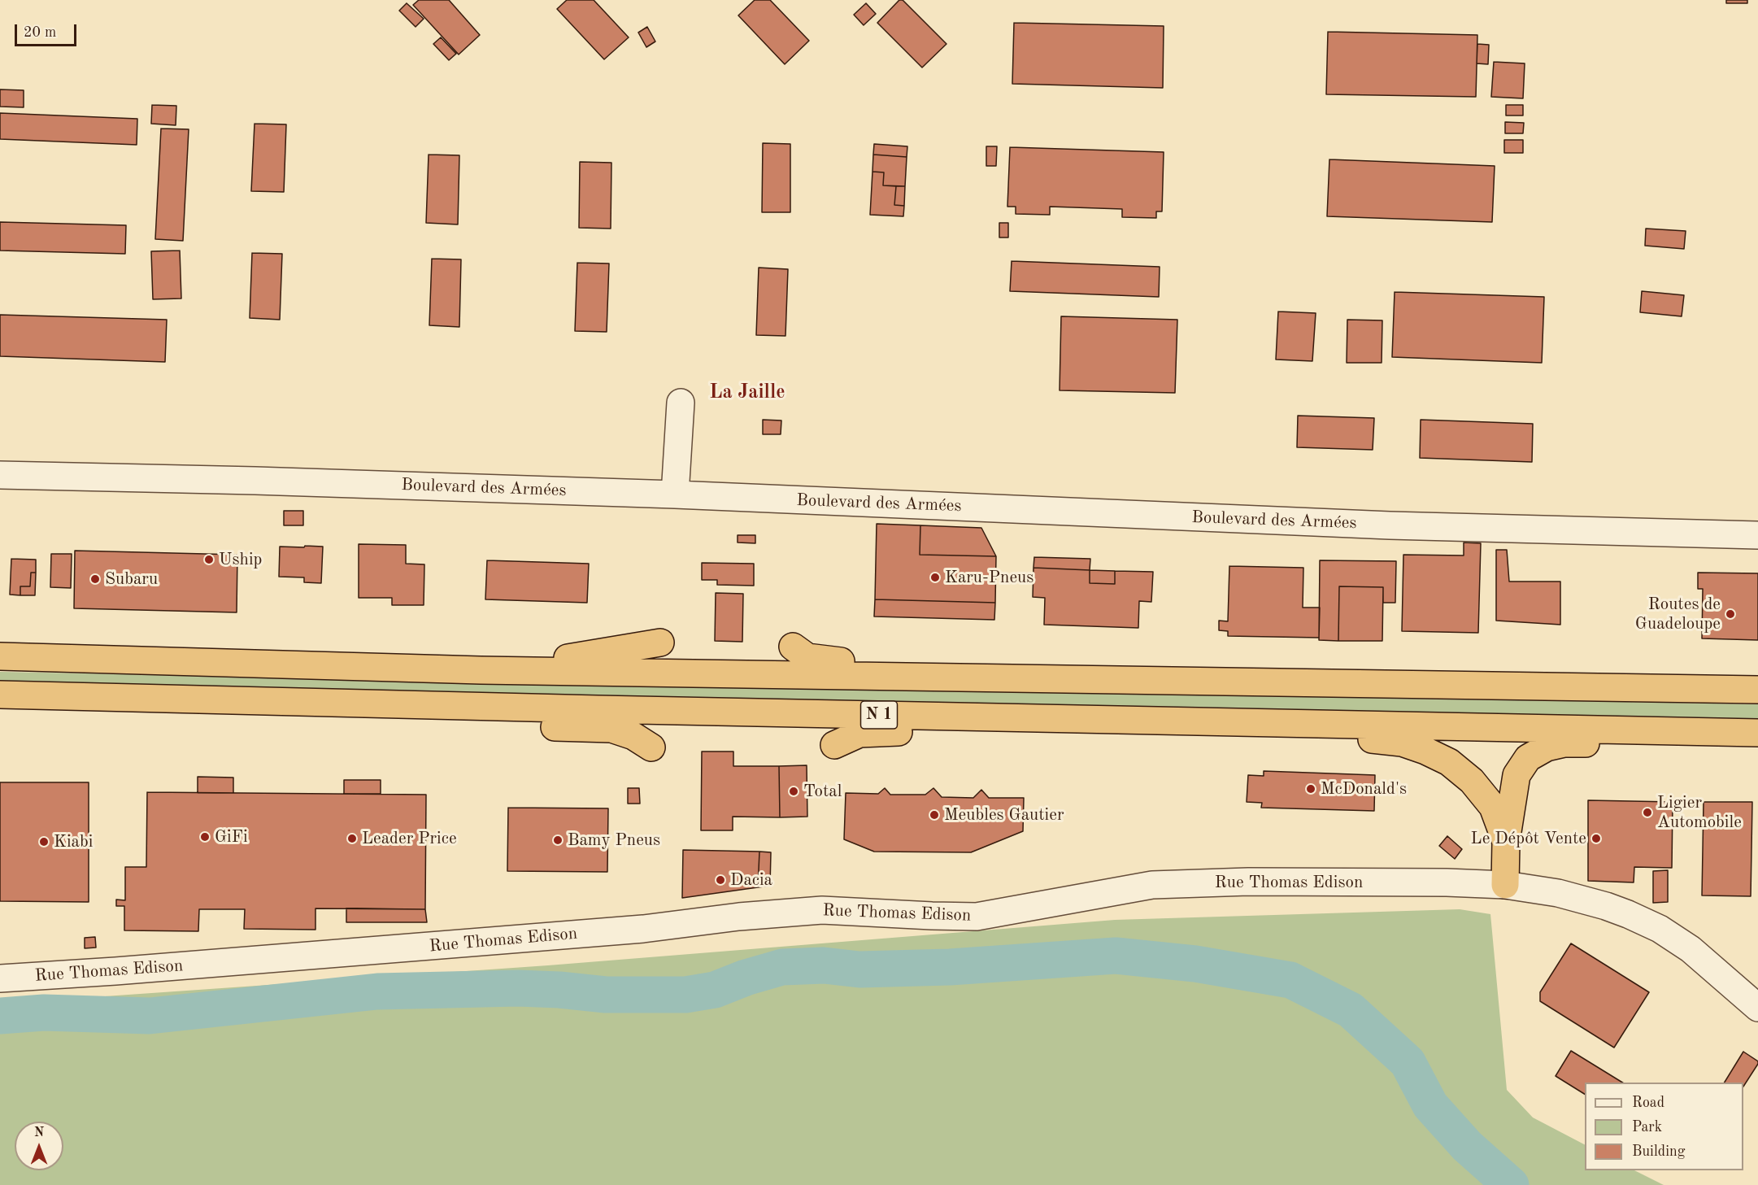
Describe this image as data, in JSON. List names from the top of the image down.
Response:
{
  "streets": {
    "highway": ["N 1"],
    "street": ["Boulevard des Armées", "Rue Thomas Edison"]
  },
  "districts": ["La Jaille"],
  "places": [
    "Uship",
    "Karu-Pneus",
    "Subaru",
    "Routes de Guadeloupe",
    "McDonald's",
    "Total",
    "Ligier Automobile",
    "Meubles Gautier",
    "GiFi",
    "Leader Price",
    "Le Dépôt Vente",
    "Bamy Pneus",
    "Kiabi",
    "Dacia"
  ],
  "legend": ["Road", "Park", "Building"],
  "scale_bar": "20 m",
  "north": "top"
}
